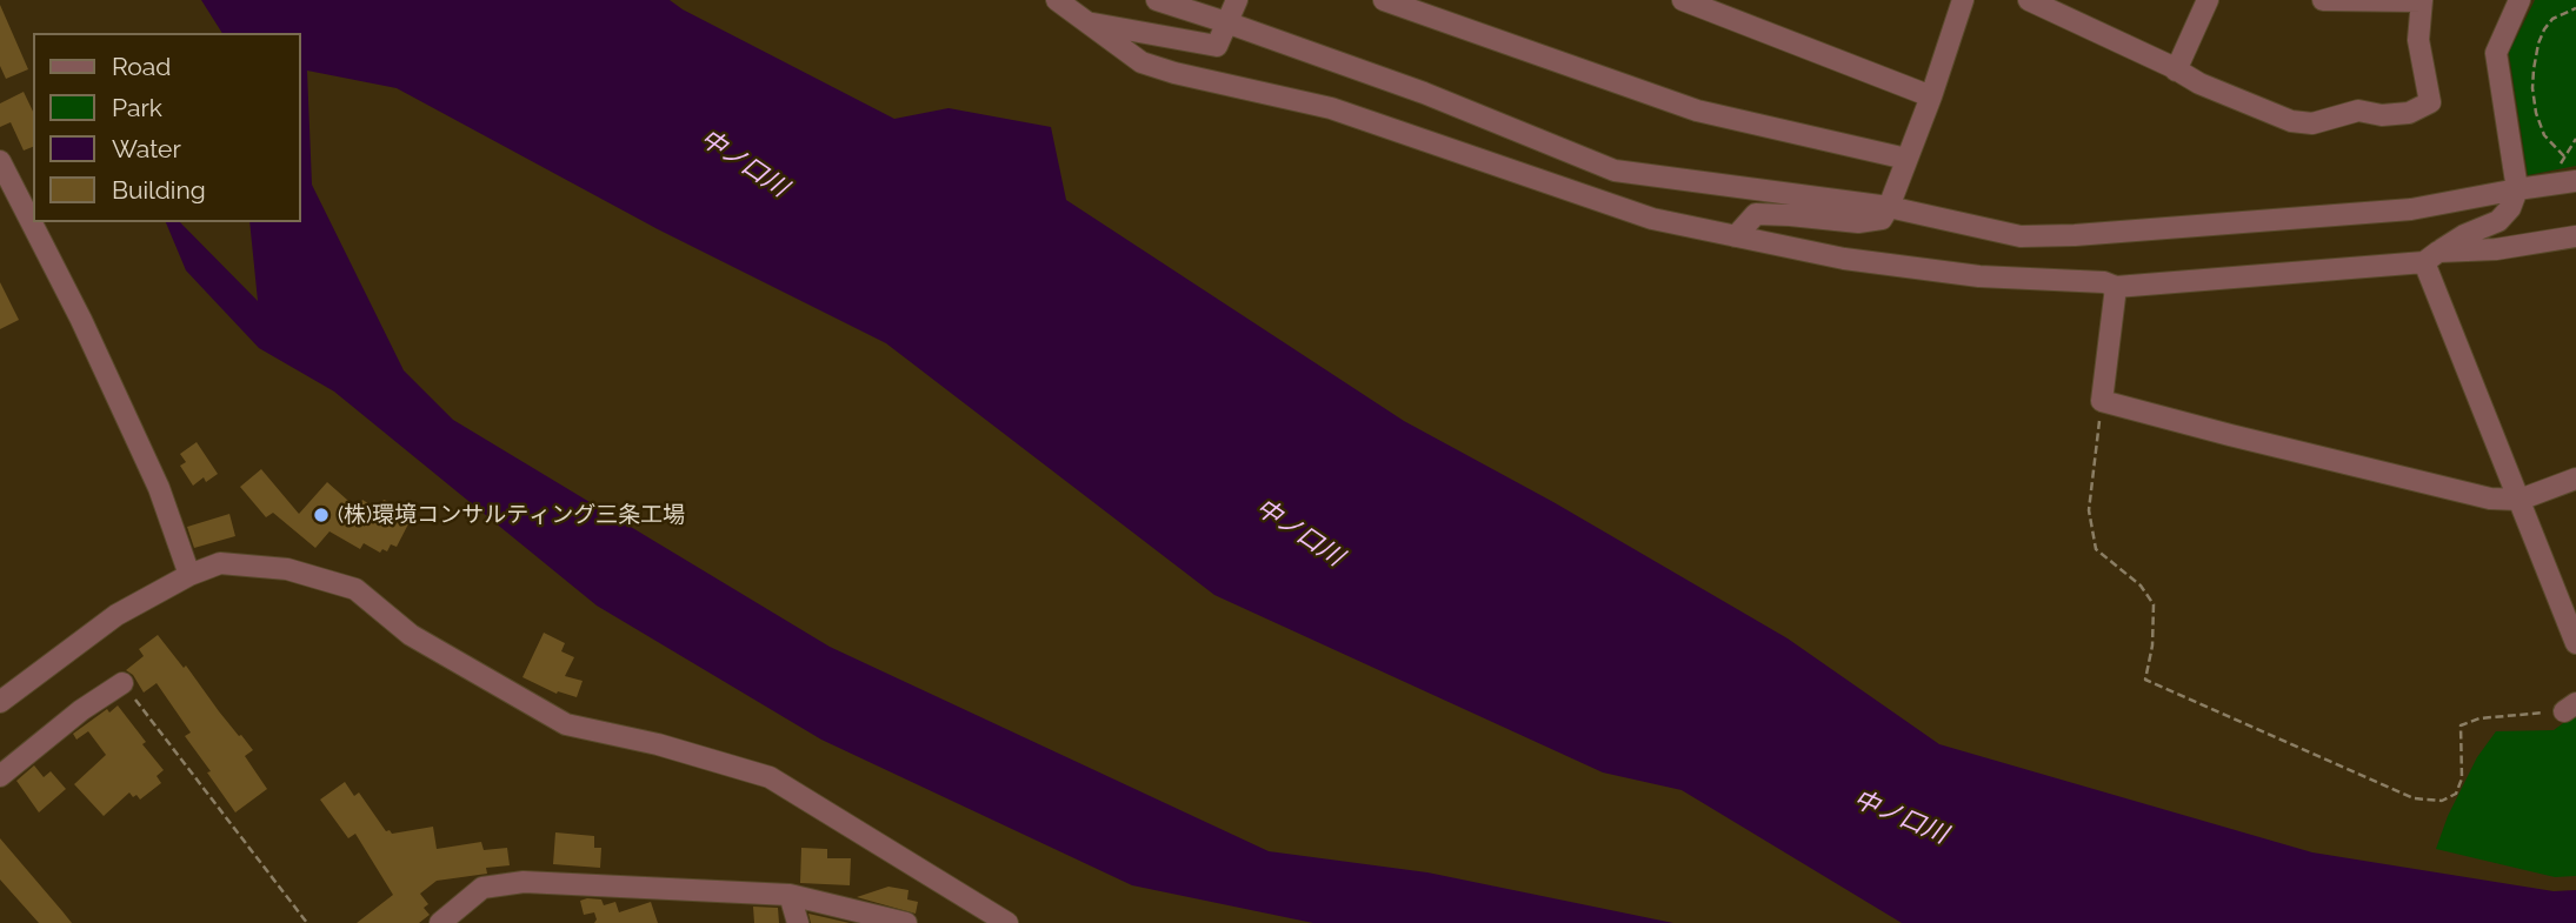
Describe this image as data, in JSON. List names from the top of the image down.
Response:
{
  "water": ["中ノ口川"],
  "places": ["(株)環境コンサルティング三条工場"],
  "legend": [
    "Road",
    "Park",
    "Water",
    "Building"
  ]
}
